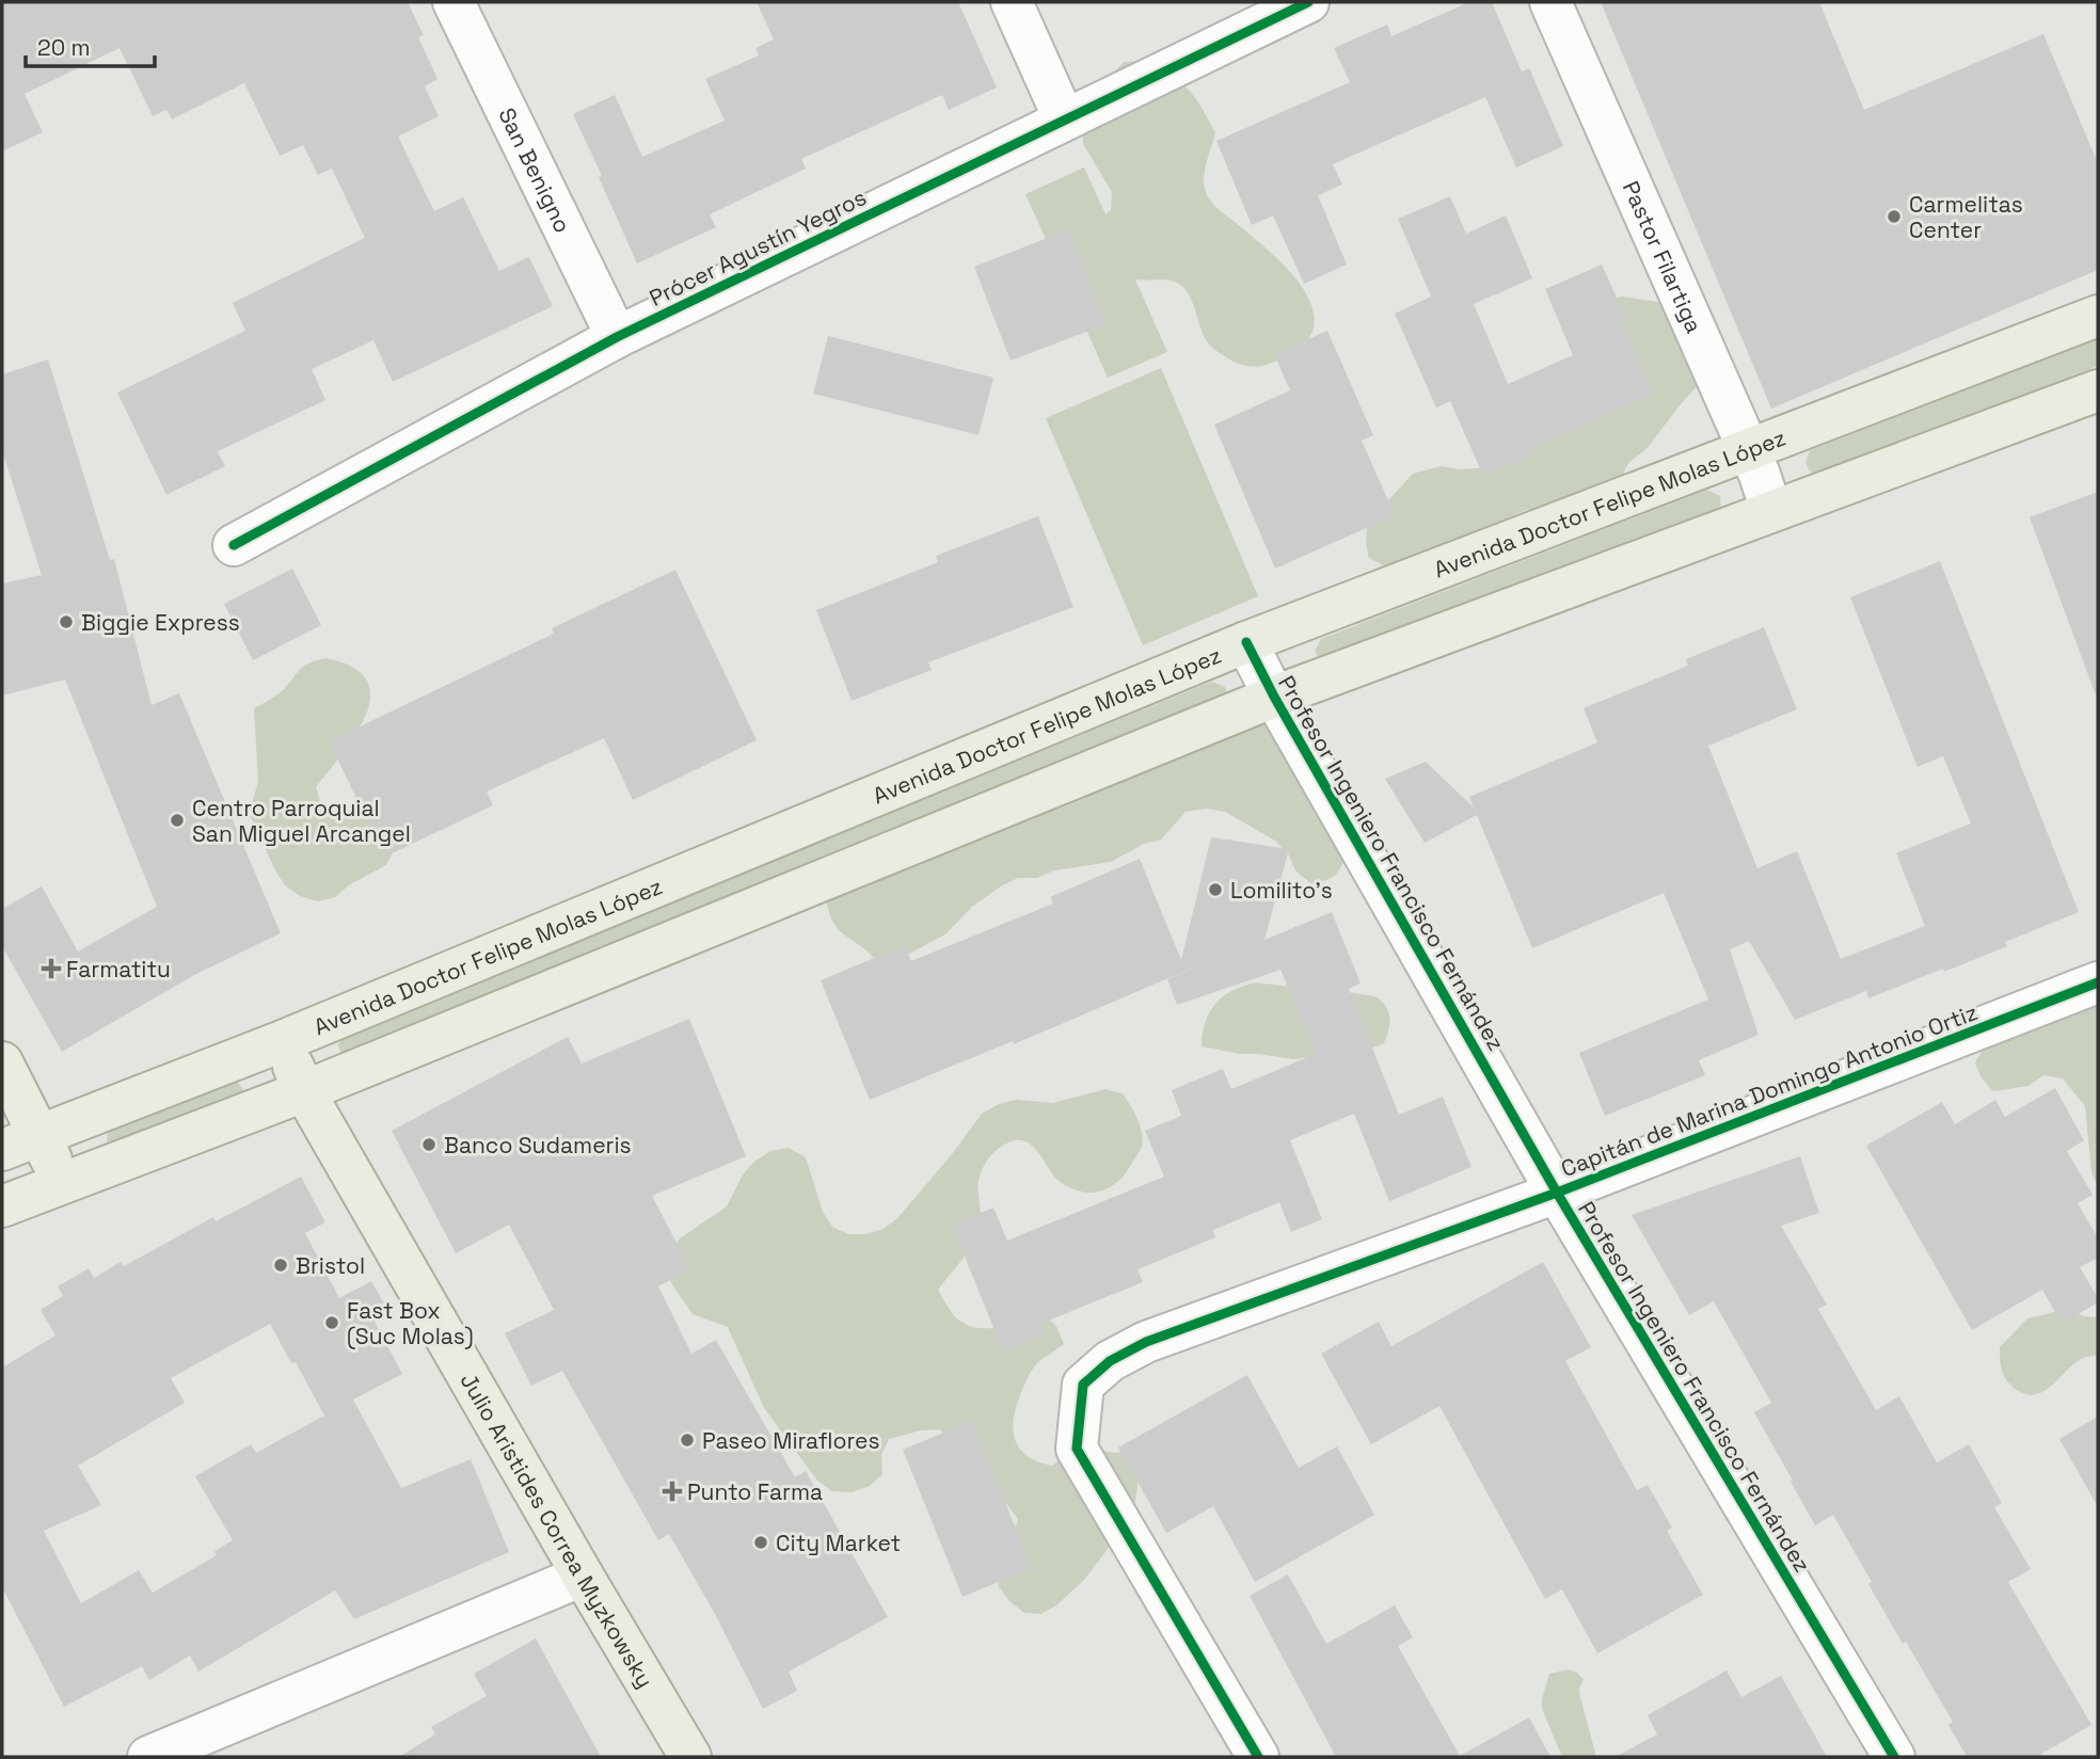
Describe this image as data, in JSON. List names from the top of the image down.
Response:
{
  "streets": {
    "main road": ["Avenida Doctor Felipe Molas López", "Julio Aristides Correa Myzkowsky"],
    "street": [
      "San Benigno",
      "Prócer Agustín Yegros",
      "Pastor Filartiga",
      "Profesor Ingeniero Francisco Fernández",
      "Capitán de Marina Domingo Antonio Ortiz"
    ]
  },
  "crossings": [
    ["San Benigno", "Prócer Agustín Yegros"],
    ["Pastor Filartiga", "Avenida Doctor Felipe Molas López"],
    ["Avenida Doctor Felipe Molas López", "Profesor Ingeniero Francisco Fernández"],
    ["Avenida Doctor Felipe Molas López", "Julio Aristides Correa Myzkowsky"],
    ["Profesor Ingeniero Francisco Fernández", "Capitán de Marina Domingo Antonio Ortiz"]
  ],
  "places": {
    "other": [
      "Carmelitas Center",
      "Biggie Express",
      "Centro Parroquial San Miguel Arcangel",
      "Lomilito's",
      "Banco Sudameris",
      "Bristol",
      "Fast Box (Suc Molas)",
      "Paseo Miraflores",
      "City Market"
    ],
    "health": ["Farmatitu", "Punto Farma"]
  },
  "scale_bar": "20 m"
}
